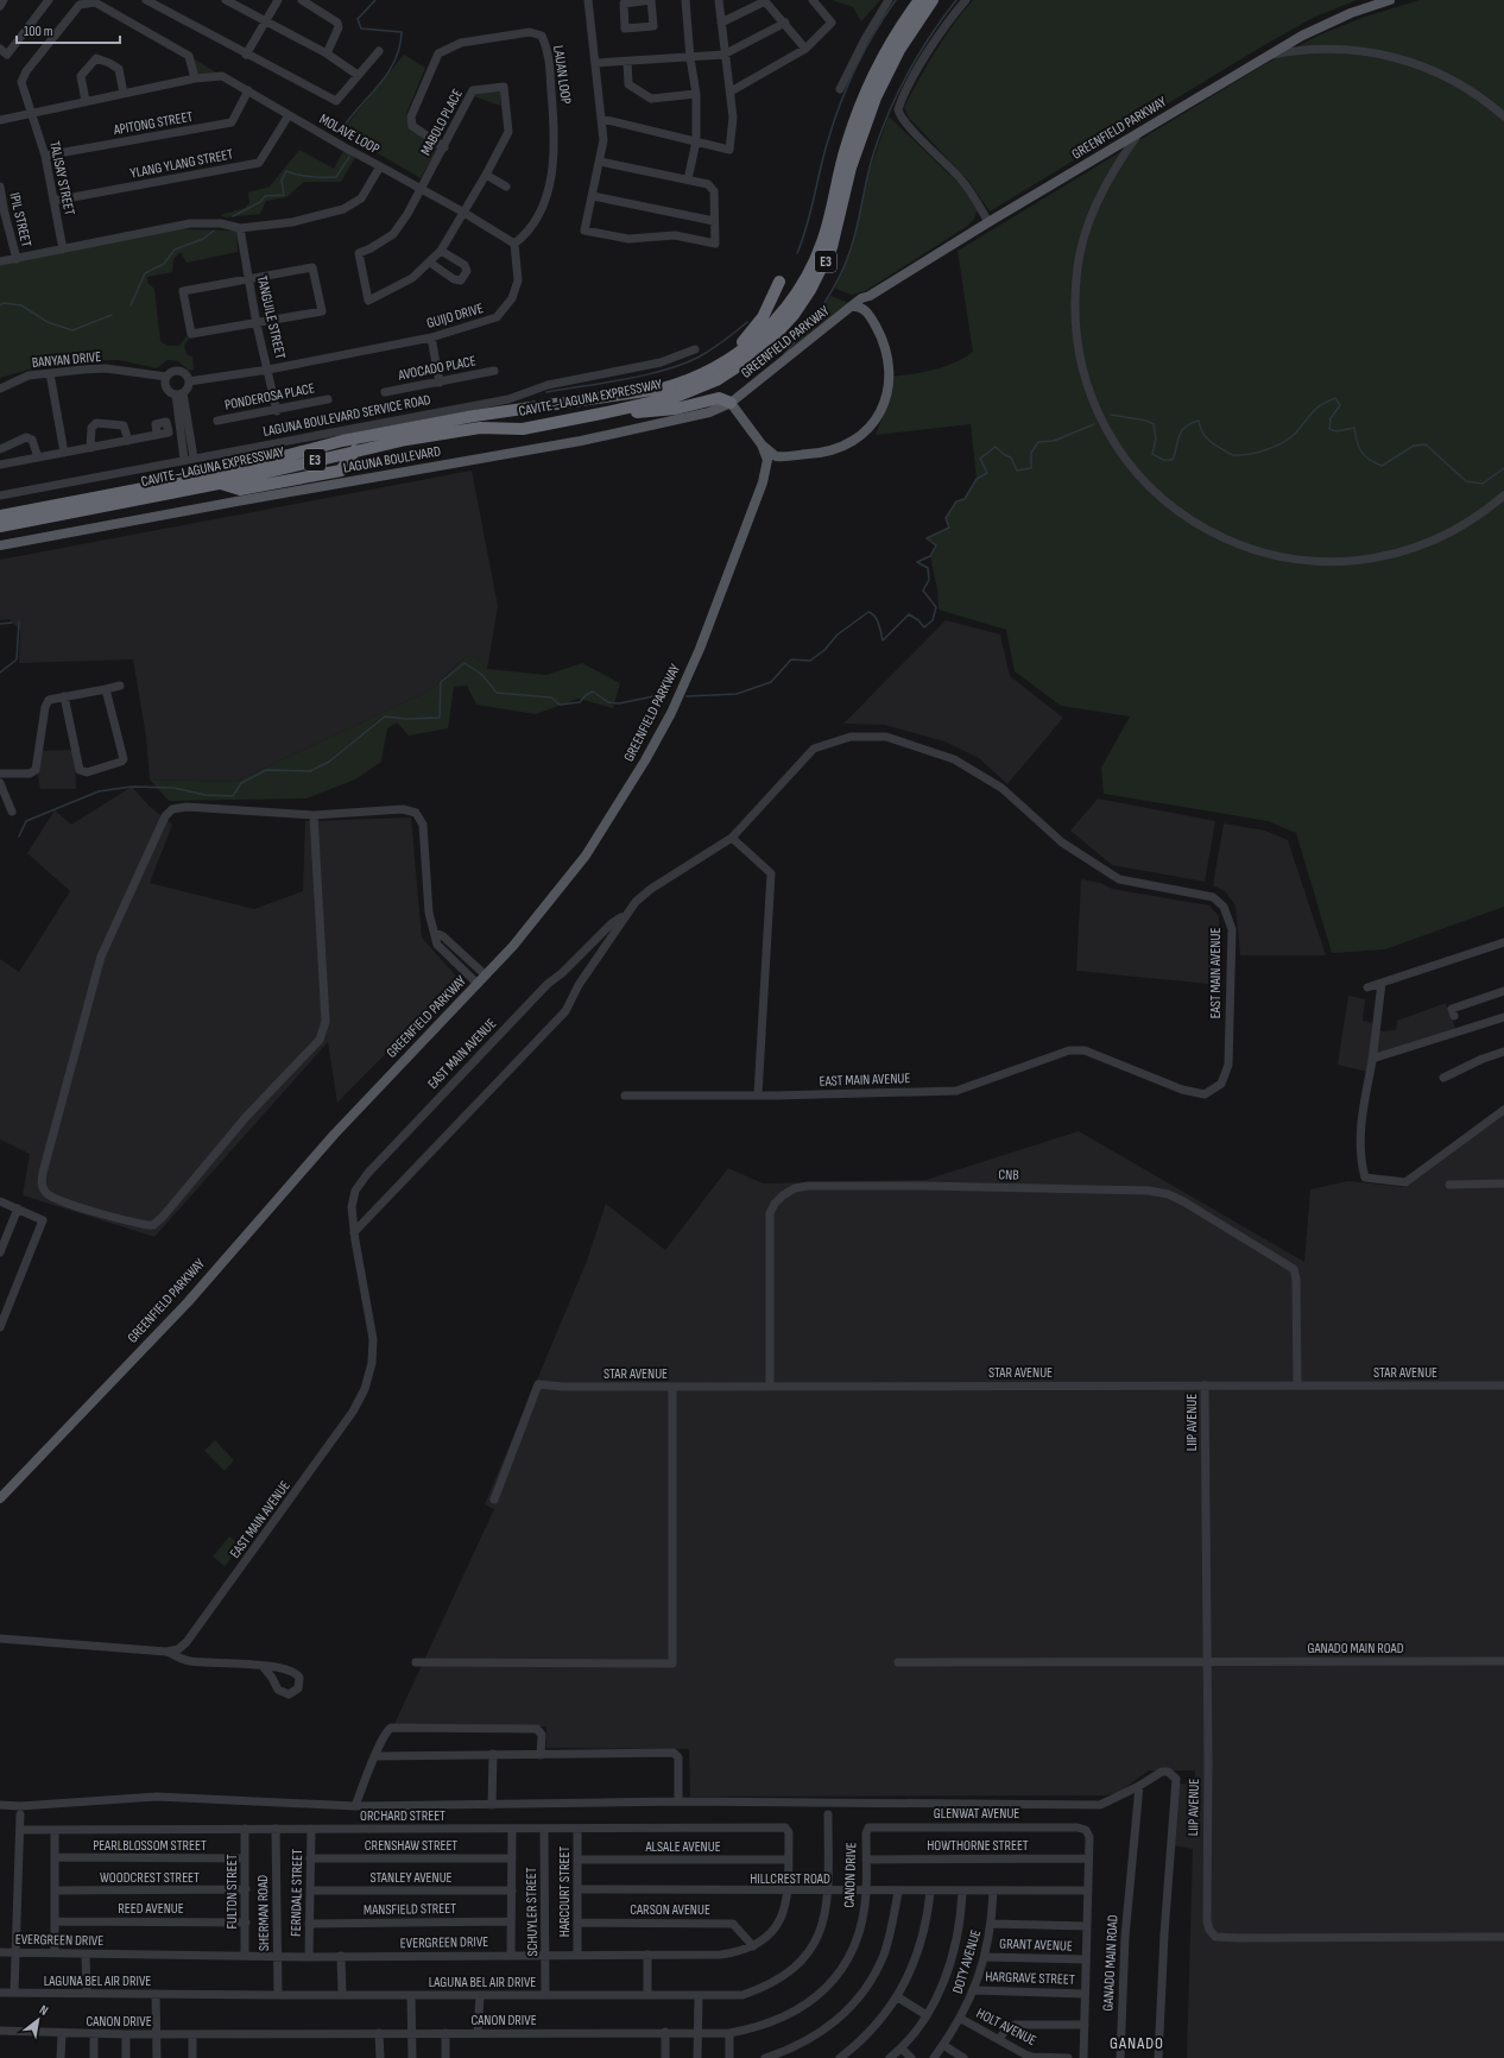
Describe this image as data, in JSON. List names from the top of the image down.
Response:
{
  "streets": {
    "highway": ["E3", "CAVITE–LAGUNA EXPRESSWAY"],
    "main road": ["GREENFIELD PARKWAY", "LAGUNA BOULEVARD"],
    "street": [
      "LAUAN LOOP",
      "MABOLO PLACE",
      "APITONG STREET",
      "MOLAVE LOOP",
      "YLANG YLANG STREET",
      "TALISAY STREET",
      "IPIL STREET",
      "GUIJO DRIVE",
      "TANGUILE STREET",
      "BANYAN DRIVE",
      "AVOCADO PLACE",
      "PONDEROSA PLACE",
      "LAGUNA BOULEVARD SERVICE ROAD",
      "EAST MAIN AVENUE",
      "CNB",
      "STAR AVENUE",
      "LIIP AVENUE",
      "GANADO MAIN ROAD",
      "GLENWAT AVENUE",
      "ORCHARD STREET",
      "PEARLBLOSSOM STREET",
      "CRENSHAW STREET",
      "HOWTHORNE STREET",
      "ALSALE AVENUE",
      "CANON DRIVE",
      "WOODCREST STREET",
      "STANLEY AVENUE",
      "HILLCREST ROAD",
      "FULTON STREET",
      "HARCOURT STREET",
      "FERNDALE STREET",
      "REED AVENUE",
      "MANSFIELD STREET",
      "CARSON AVENUE",
      "SCHUYLER STREET",
      "SHERMAN ROAD",
      "EVERGREEN DRIVE",
      "GRANT AVENUE",
      "DOTY AVENUE",
      "HARGRAVE STREET",
      "LAGUNA BEL AIR DRIVE",
      "HOLT AVENUE"
    ]
  },
  "crossings": [
    ["LAUAN LOOP", "MABOLO PLACE"],
    ["LAUAN LOOP", "GUIJO DRIVE"],
    ["APITONG STREET", "MOLAVE LOOP"],
    ["APITONG STREET", "TALISAY STREET"],
    ["GREENFIELD PARKWAY", "LAGUNA BOULEVARD"],
    ["MOLAVE LOOP", "YLANG YLANG STREET"],
    ["MOLAVE LOOP", "TALISAY STREET"],
    ["MOLAVE LOOP", "IPIL STREET"],
    ["MOLAVE LOOP", "TANGUILE STREET"],
    ["YLANG YLANG STREET", "TALISAY STREET"],
    ["GUIJO DRIVE", "TANGUILE STREET"],
    ["GUIJO DRIVE", "BANYAN DRIVE"],
    ["TANGUILE STREET", "PONDEROSA PLACE"],
    ["CNB", "STAR AVENUE"],
    ["STAR AVENUE", "LIIP AVENUE"],
    ["LIIP AVENUE", "GANADO MAIN ROAD"],
    ["GLENWAT AVENUE", "HOWTHORNE STREET"],
    ["GLENWAT AVENUE", "CANON DRIVE"],
    ["ORCHARD STREET", "FULTON STREET"],
    ["ORCHARD STREET", "HARCOURT STREET"],
    ["ORCHARD STREET", "FERNDALE STREET"],
    ["ORCHARD STREET", "SCHUYLER STREET"],
    ["ORCHARD STREET", "SHERMAN ROAD"],
    ["ORCHARD STREET", "EVERGREEN DRIVE"],
    ["PEARLBLOSSOM STREET", "FULTON STREET"],
    ["CRENSHAW STREET", "FERNDALE STREET"],
    ["HOWTHORNE STREET", "CANON DRIVE"],
    ["ALSALE AVENUE", "HARCOURT STREET"],
    ["ALSALE AVENUE", "EVERGREEN DRIVE"],
    ["CANON DRIVE", "HILLCREST ROAD"],
    ["WOODCREST STREET", "FULTON STREET"],
    ["STANLEY AVENUE", "FERNDALE STREET"],
    ["HILLCREST ROAD", "HARCOURT STREET"],
    ["HILLCREST ROAD", "EVERGREEN DRIVE"],
    ["HILLCREST ROAD", "DOTY AVENUE"],
    ["HILLCREST ROAD", "LAGUNA BEL AIR DRIVE"],
    ["FULTON STREET", "REED AVENUE"],
    ["FULTON STREET", "EVERGREEN DRIVE"],
    ["HARCOURT STREET", "CARSON AVENUE"],
    ["HARCOURT STREET", "EVERGREEN DRIVE"],
    ["FERNDALE STREET", "MANSFIELD STREET"],
    ["FERNDALE STREET", "EVERGREEN DRIVE"],
    ["CARSON AVENUE", "EVERGREEN DRIVE"],
    ["SCHUYLER STREET", "EVERGREEN DRIVE"],
    ["SCHUYLER STREET", "LAGUNA BEL AIR DRIVE"],
    ["SHERMAN ROAD", "EVERGREEN DRIVE"],
    ["SHERMAN ROAD", "LAGUNA BEL AIR DRIVE"],
    ["GRANT AVENUE", "DOTY AVENUE"],
    ["DOTY AVENUE", "HARGRAVE STREET"],
    ["DOTY AVENUE", "HOLT AVENUE"]
  ],
  "districts": ["GANADO"],
  "scale_bar": "100 m",
  "north": "top right"
}
